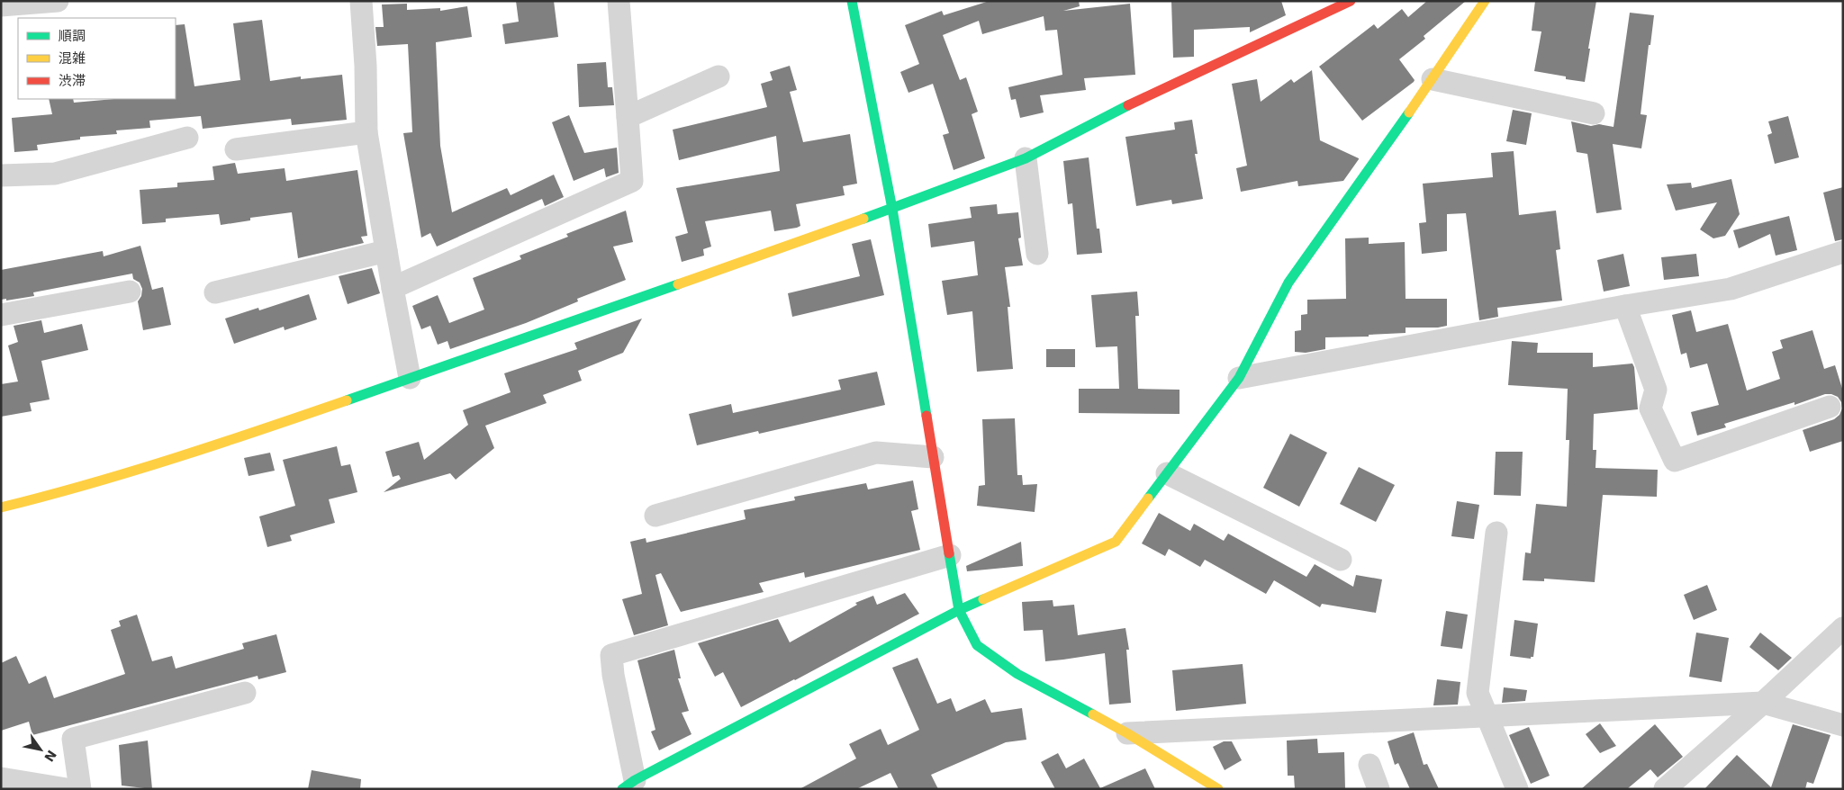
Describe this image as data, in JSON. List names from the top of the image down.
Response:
{
  "legend": ["順調", "混雑", "渋滞"],
  "north": "bottom right"
}
